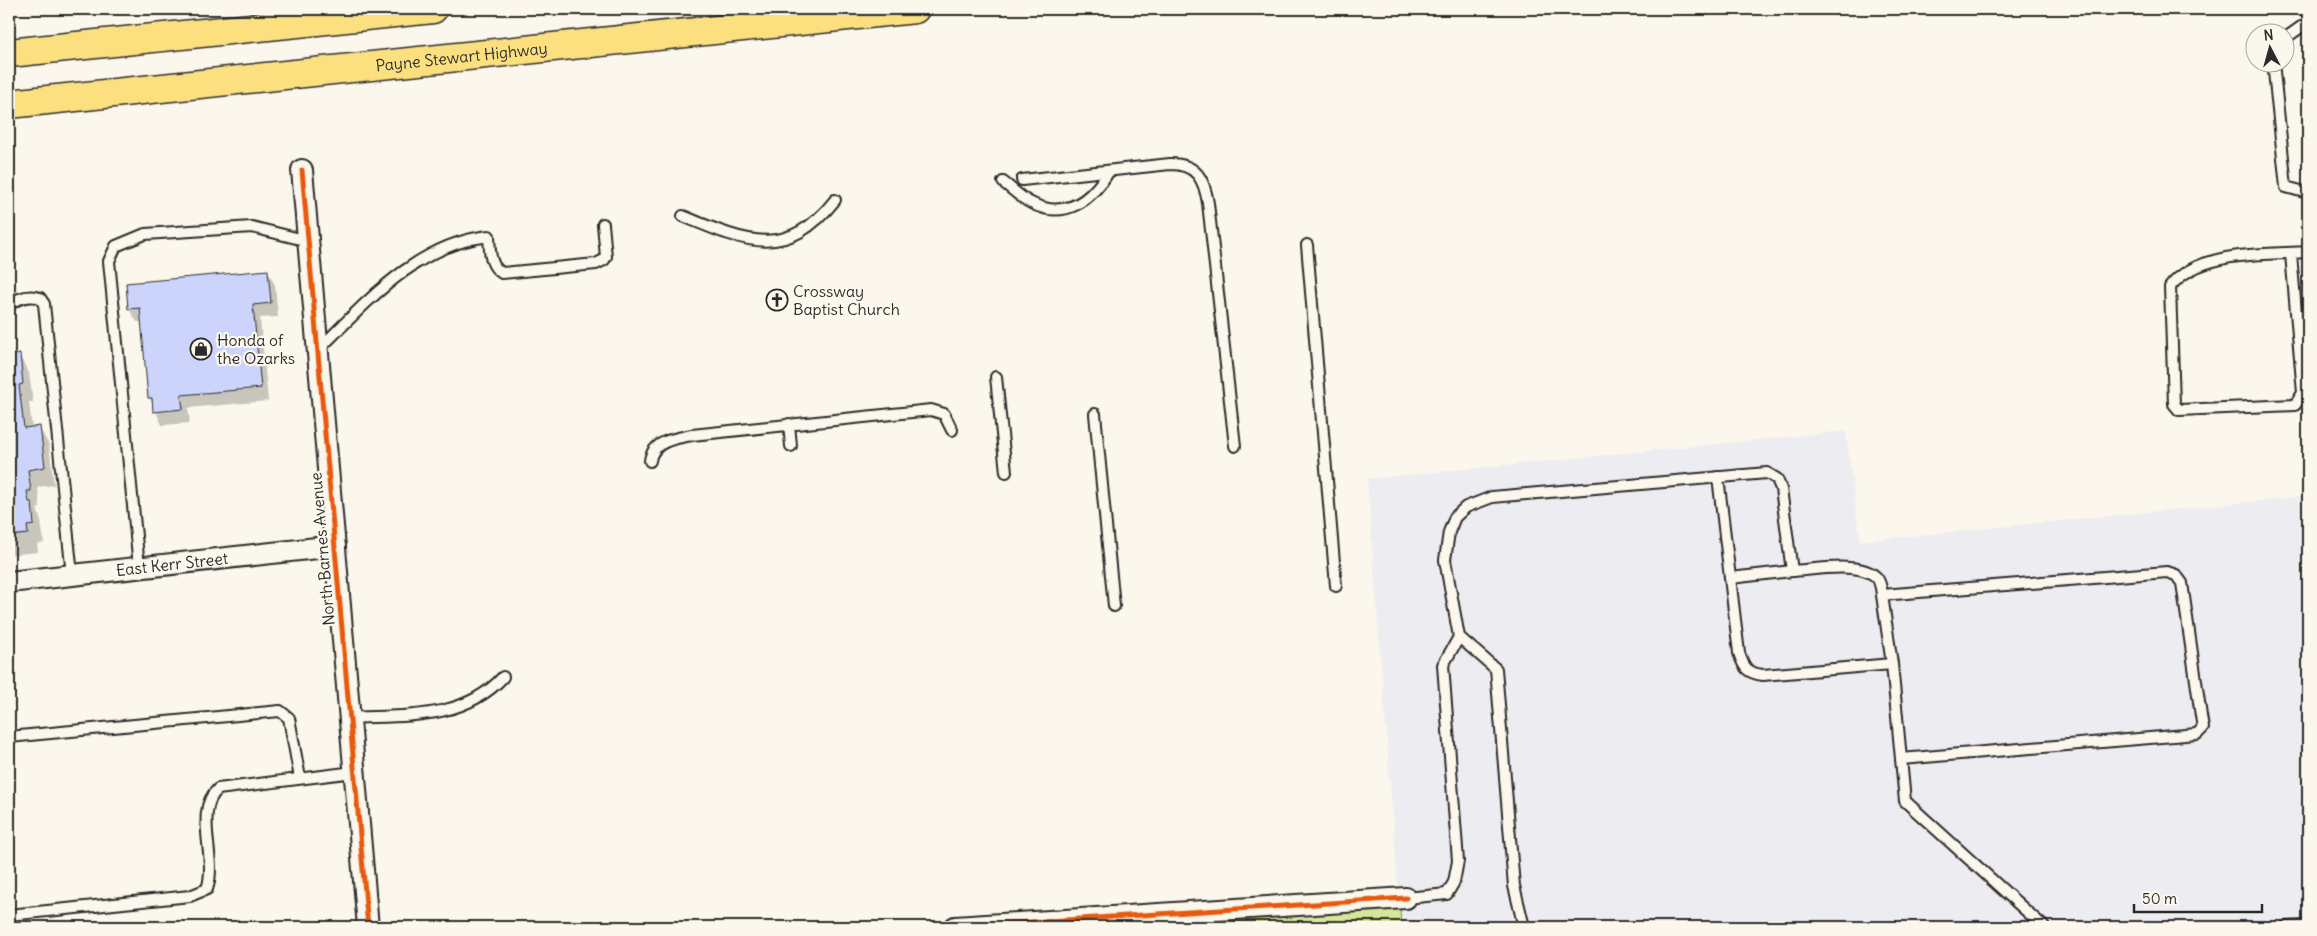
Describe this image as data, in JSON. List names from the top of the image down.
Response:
{
  "streets": {
    "highway": ["Payne Stewart Highway"],
    "street": ["North Barnes Avenue", "East Kerr Street"]
  },
  "crossings": [
    ["North Barnes Avenue", "East Kerr Street"]
  ],
  "places": {
    "church": ["Crossway Baptist Church"],
    "shop": ["Honda of the Ozarks"]
  },
  "scale_bar": "50 m",
  "north": "top"
}
